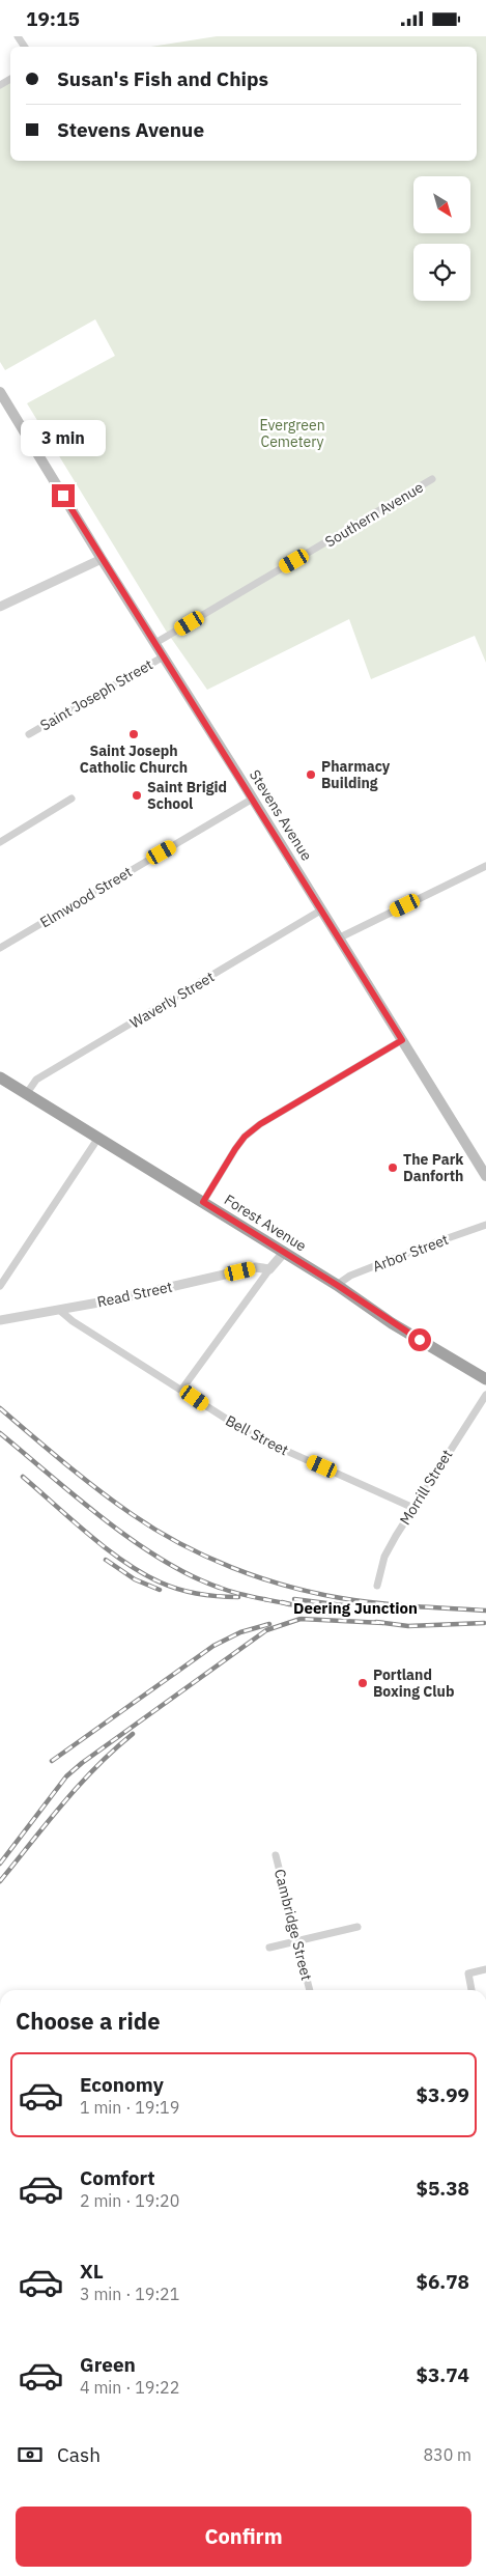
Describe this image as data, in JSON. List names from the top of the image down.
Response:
{
  "streets": {
    "highway": ["Forest Avenue"],
    "main road": ["Stevens Avenue"],
    "street": [
      "Southern Avenue",
      "Saint Joseph Street",
      "Elmwood Street",
      "Waverly Street",
      "Arbor Street",
      "Read Street",
      "Bell Street",
      "Morrill Street",
      "Cambridge Street"
    ]
  },
  "crossings": [
    ["Southern Avenue", "Stevens Avenue"],
    ["Saint Joseph Street", "Stevens Avenue"],
    ["Stevens Avenue", "Elmwood Street"],
    ["Stevens Avenue", "Waverly Street"],
    ["Waverly Street", "Forest Avenue"],
    ["Forest Avenue", "Arbor Street"],
    ["Read Street", "Bell Street"],
    ["Bell Street", "Morrill Street"]
  ],
  "districts": ["Deering Junction"],
  "parks": ["Evergreen Cemetery"],
  "places": [
    "Saint Joseph Catholic Church",
    "Pharmacy Building",
    "Saint Brigid School",
    "The Park Danforth",
    "Portland Boxing Club"
  ],
  "north": "bottom right",
  "page": {
    "status": "19:15",
    "banner": ["Susan's Fish and Chips", "Stevens Avenue"],
    "bubble": "3 min",
    "heading": "Choose a ride",
    "list": [
      {
        "name": "Economy",
        "note": "1 min · 19:19",
        "value": "$3.99"
      },
      {
        "name": "Comfort",
        "note": "2 min · 19:20",
        "value": "$5.38"
      },
      {
        "name": "XL",
        "note": "3 min · 19:21",
        "value": "$6.78"
      },
      {
        "name": "Green",
        "note": "4 min · 19:22",
        "value": "$3.74"
      }
    ],
    "pay": ["Cash", "830 m"],
    "buttons": "Confirm"
  }
}
